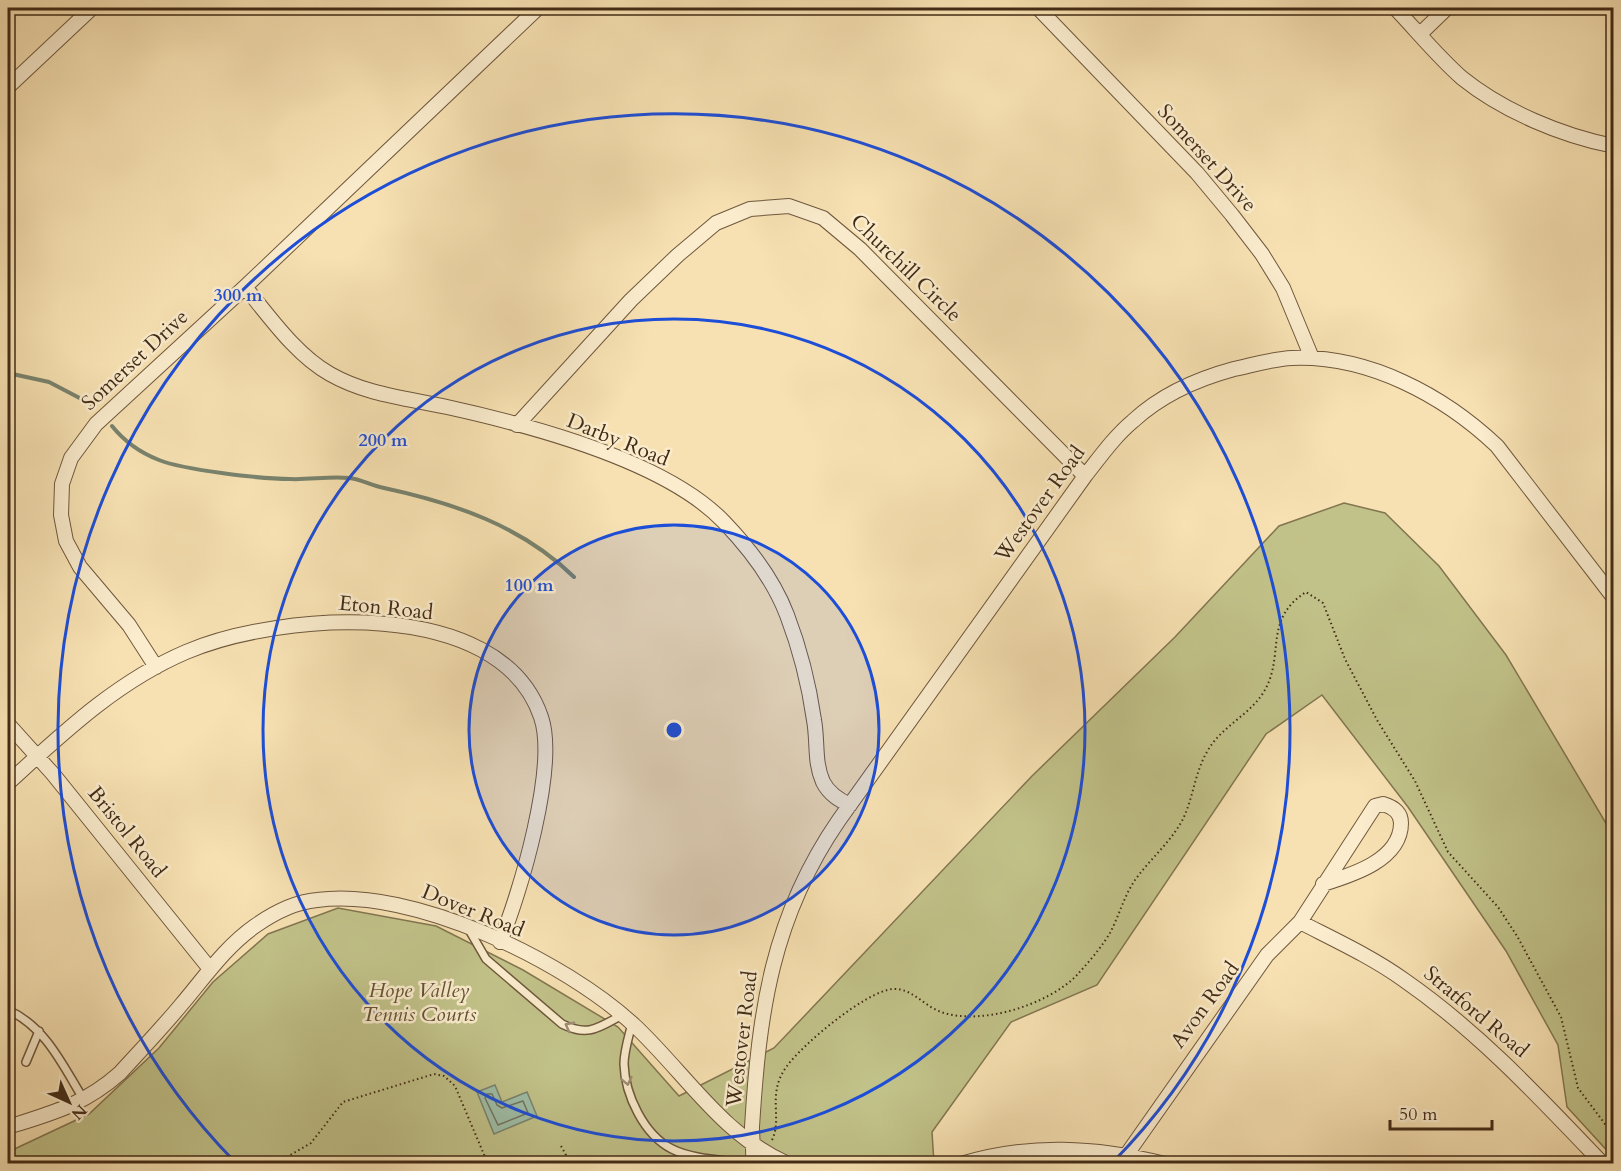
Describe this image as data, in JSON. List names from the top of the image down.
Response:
{
  "streets": {
    "street": [
      "Somerset Drive",
      "Churchill Circle",
      "Darby Road",
      "Westover Road",
      "Eton Road",
      "Bristol Road",
      "Dover Road",
      "Avon Road",
      "Stratford Road"
    ]
  },
  "crossings": [
    ["Somerset Drive", "Darby Road"],
    ["Somerset Drive", "Westover Road"],
    ["Somerset Drive", "Eton Road"],
    ["Churchill Circle", "Darby Road"],
    ["Churchill Circle", "Westover Road"],
    ["Darby Road", "Westover Road"],
    ["Westover Road", "Dover Road"],
    ["Eton Road", "Bristol Road"],
    ["Eton Road", "Dover Road"],
    ["Bristol Road", "Dover Road"],
    ["Avon Road", "Stratford Road"]
  ],
  "parks": ["Hope Valley Tennis Courts"],
  "scale_bar": "50 m",
  "north": "bottom right",
  "rings": ["300 m", "200 m", "100 m"]
}
